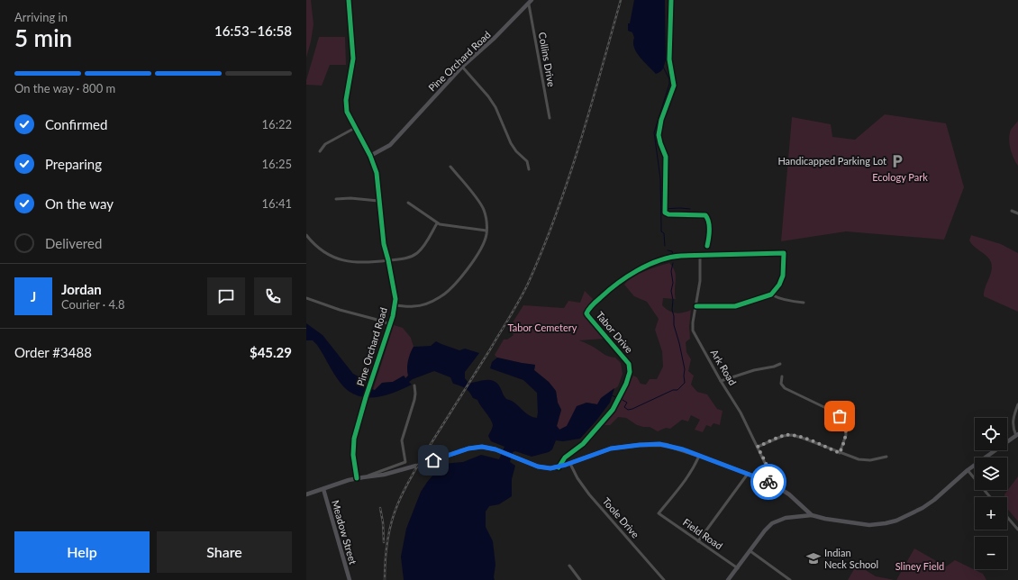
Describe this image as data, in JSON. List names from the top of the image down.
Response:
{
  "streets": {
    "street": [
      "Collins Drive",
      "Pine Orchard Road",
      "Tabor Drive",
      "Ark Road",
      "Toole Drive",
      "Meadow Street",
      "Field Road"
    ]
  },
  "crossings": [
    ["Collins Drive", "Pine Orchard Road"],
    ["Tabor Drive", "Ark Road"]
  ],
  "parks": ["Ecology Park", "Tabor Cemetery", "Sliney Field"],
  "places": {
    "parking": ["Handicapped Parking Lot"],
    "school or university": ["Indian Neck School"]
  },
  "page": {
    "heading": ["5 min", "Arriving in", "16:53–16:58"],
    "panel": [
      "Jordan",
      "Courier · 4.8",
      "Order #3488",
      "$45.29"
    ],
    "bar": "On the way · 800 m",
    "list": [
      ["Confirmed", "16:22"],
      ["Preparing", "16:25"],
      ["On the way", "16:41"],
      "Delivered"
    ],
    "round": "J",
    "map_buttons": ["+", "−"],
    "buttons": ["Help", "Share"]
  }
}
